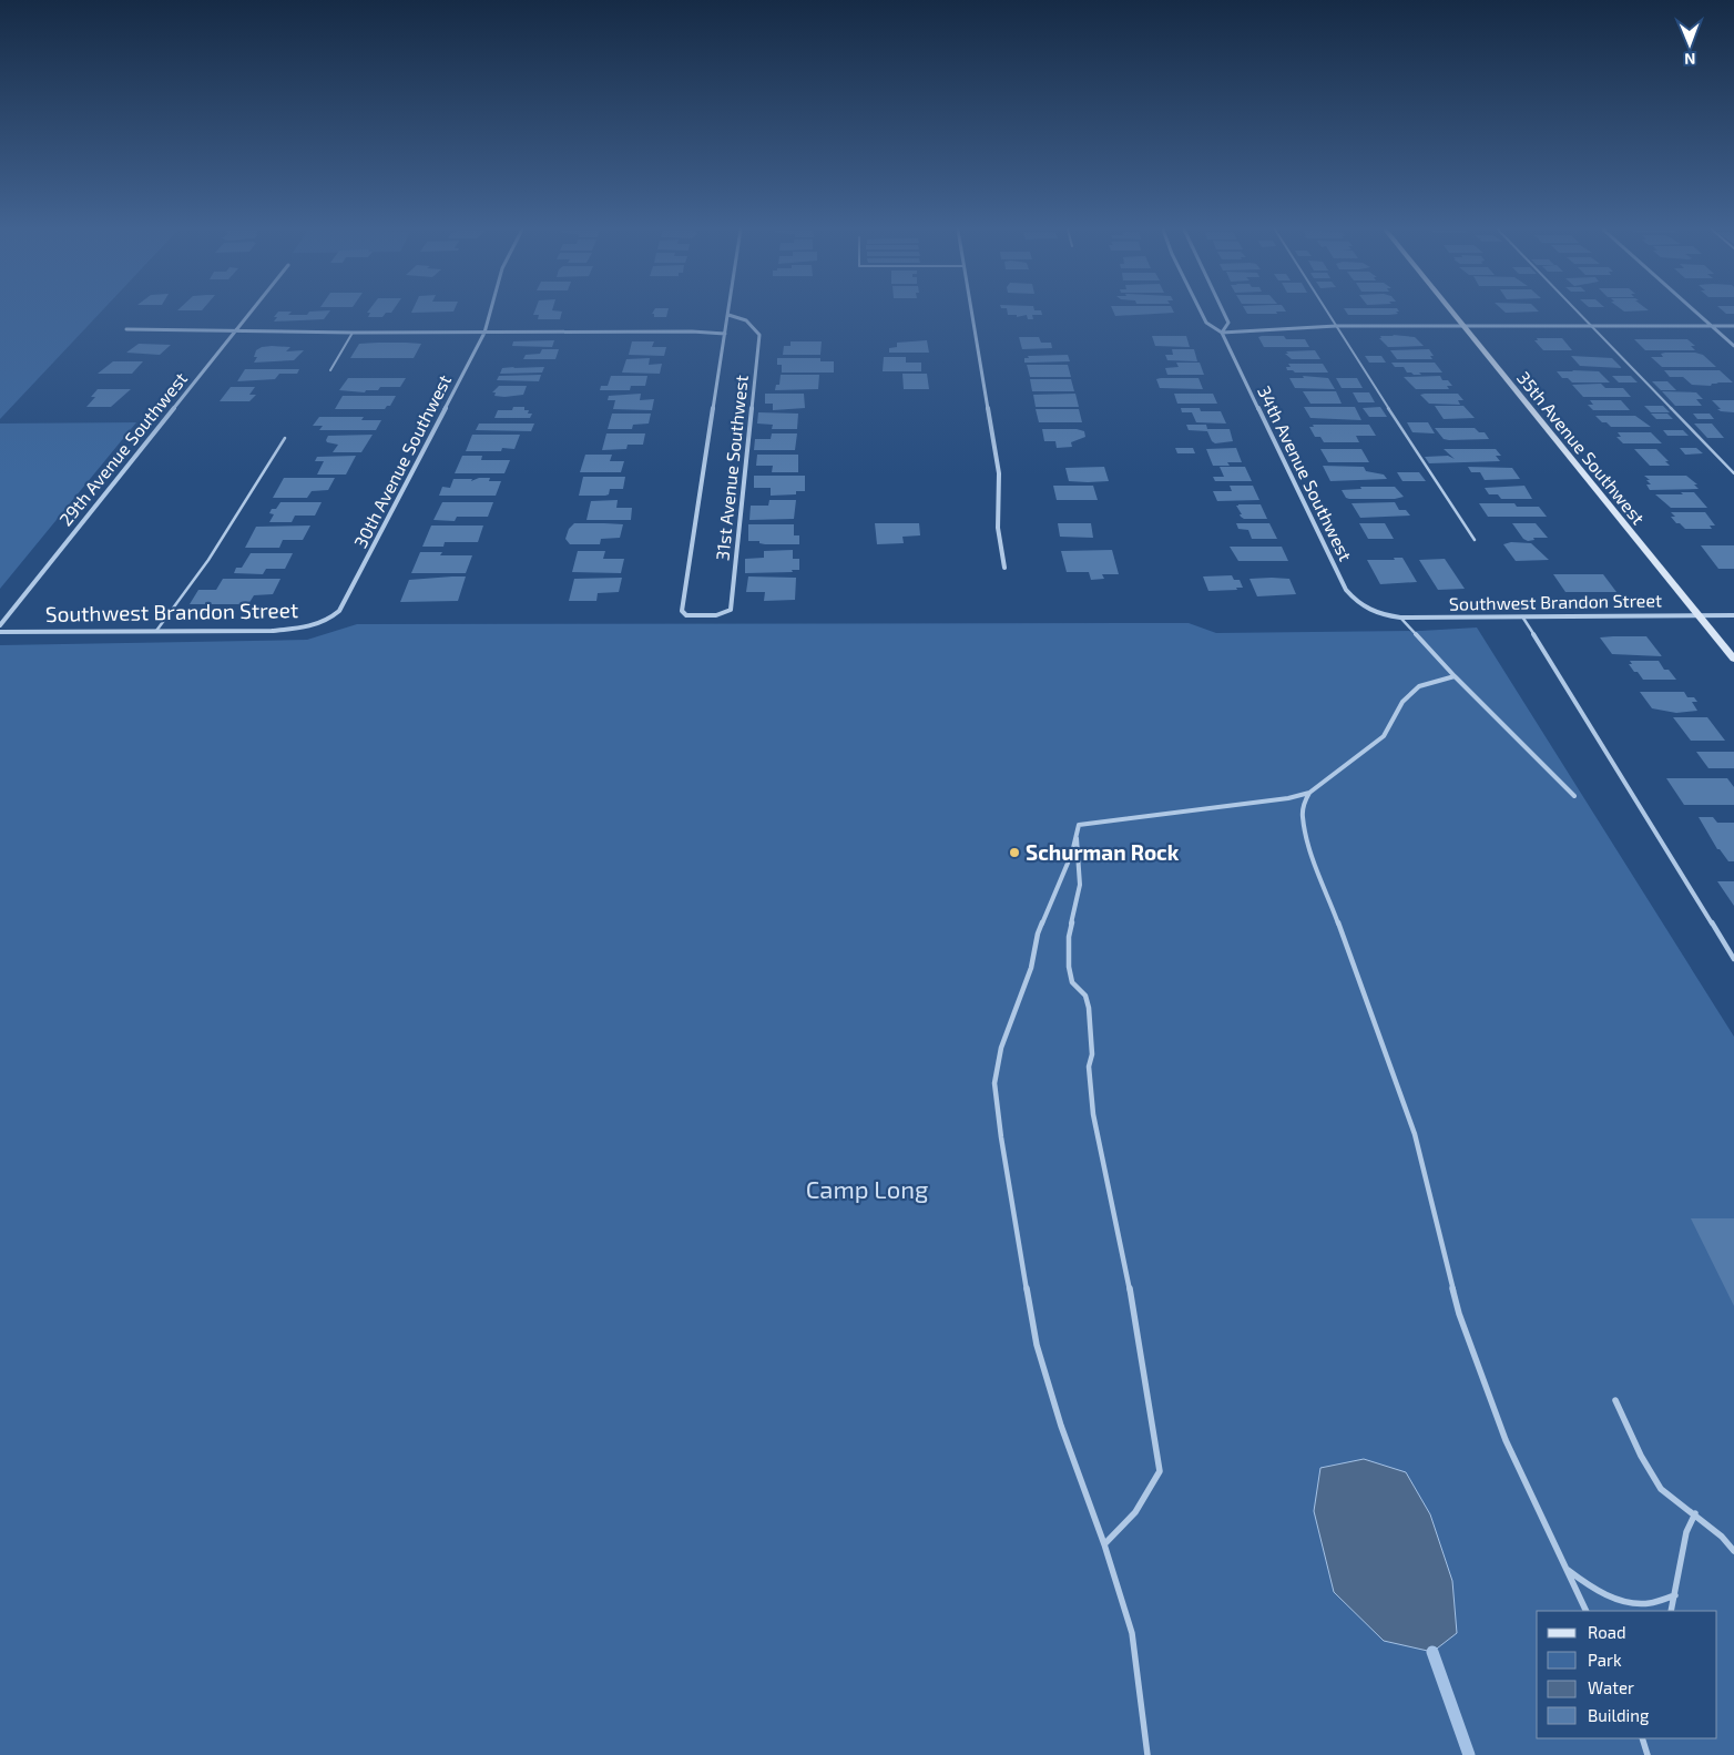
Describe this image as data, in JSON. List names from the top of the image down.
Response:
{
  "streets": {
    "main road": ["35th Avenue Southwest"],
    "street": [
      "29th Avenue Southwest",
      "30th Avenue Southwest",
      "31st Avenue Southwest",
      "34th Avenue Southwest",
      "Southwest Brandon Street"
    ]
  },
  "crossings": [
    ["35th Avenue Southwest", "Southwest Brandon Street"],
    ["30th Avenue Southwest", "Southwest Brandon Street"],
    ["34th Avenue Southwest", "Southwest Brandon Street"]
  ],
  "parks": ["Camp Long"],
  "places": ["Schurman Rock"],
  "legend": [
    "Road",
    "Park",
    "Water",
    "Building"
  ],
  "north": "bottom"
}
